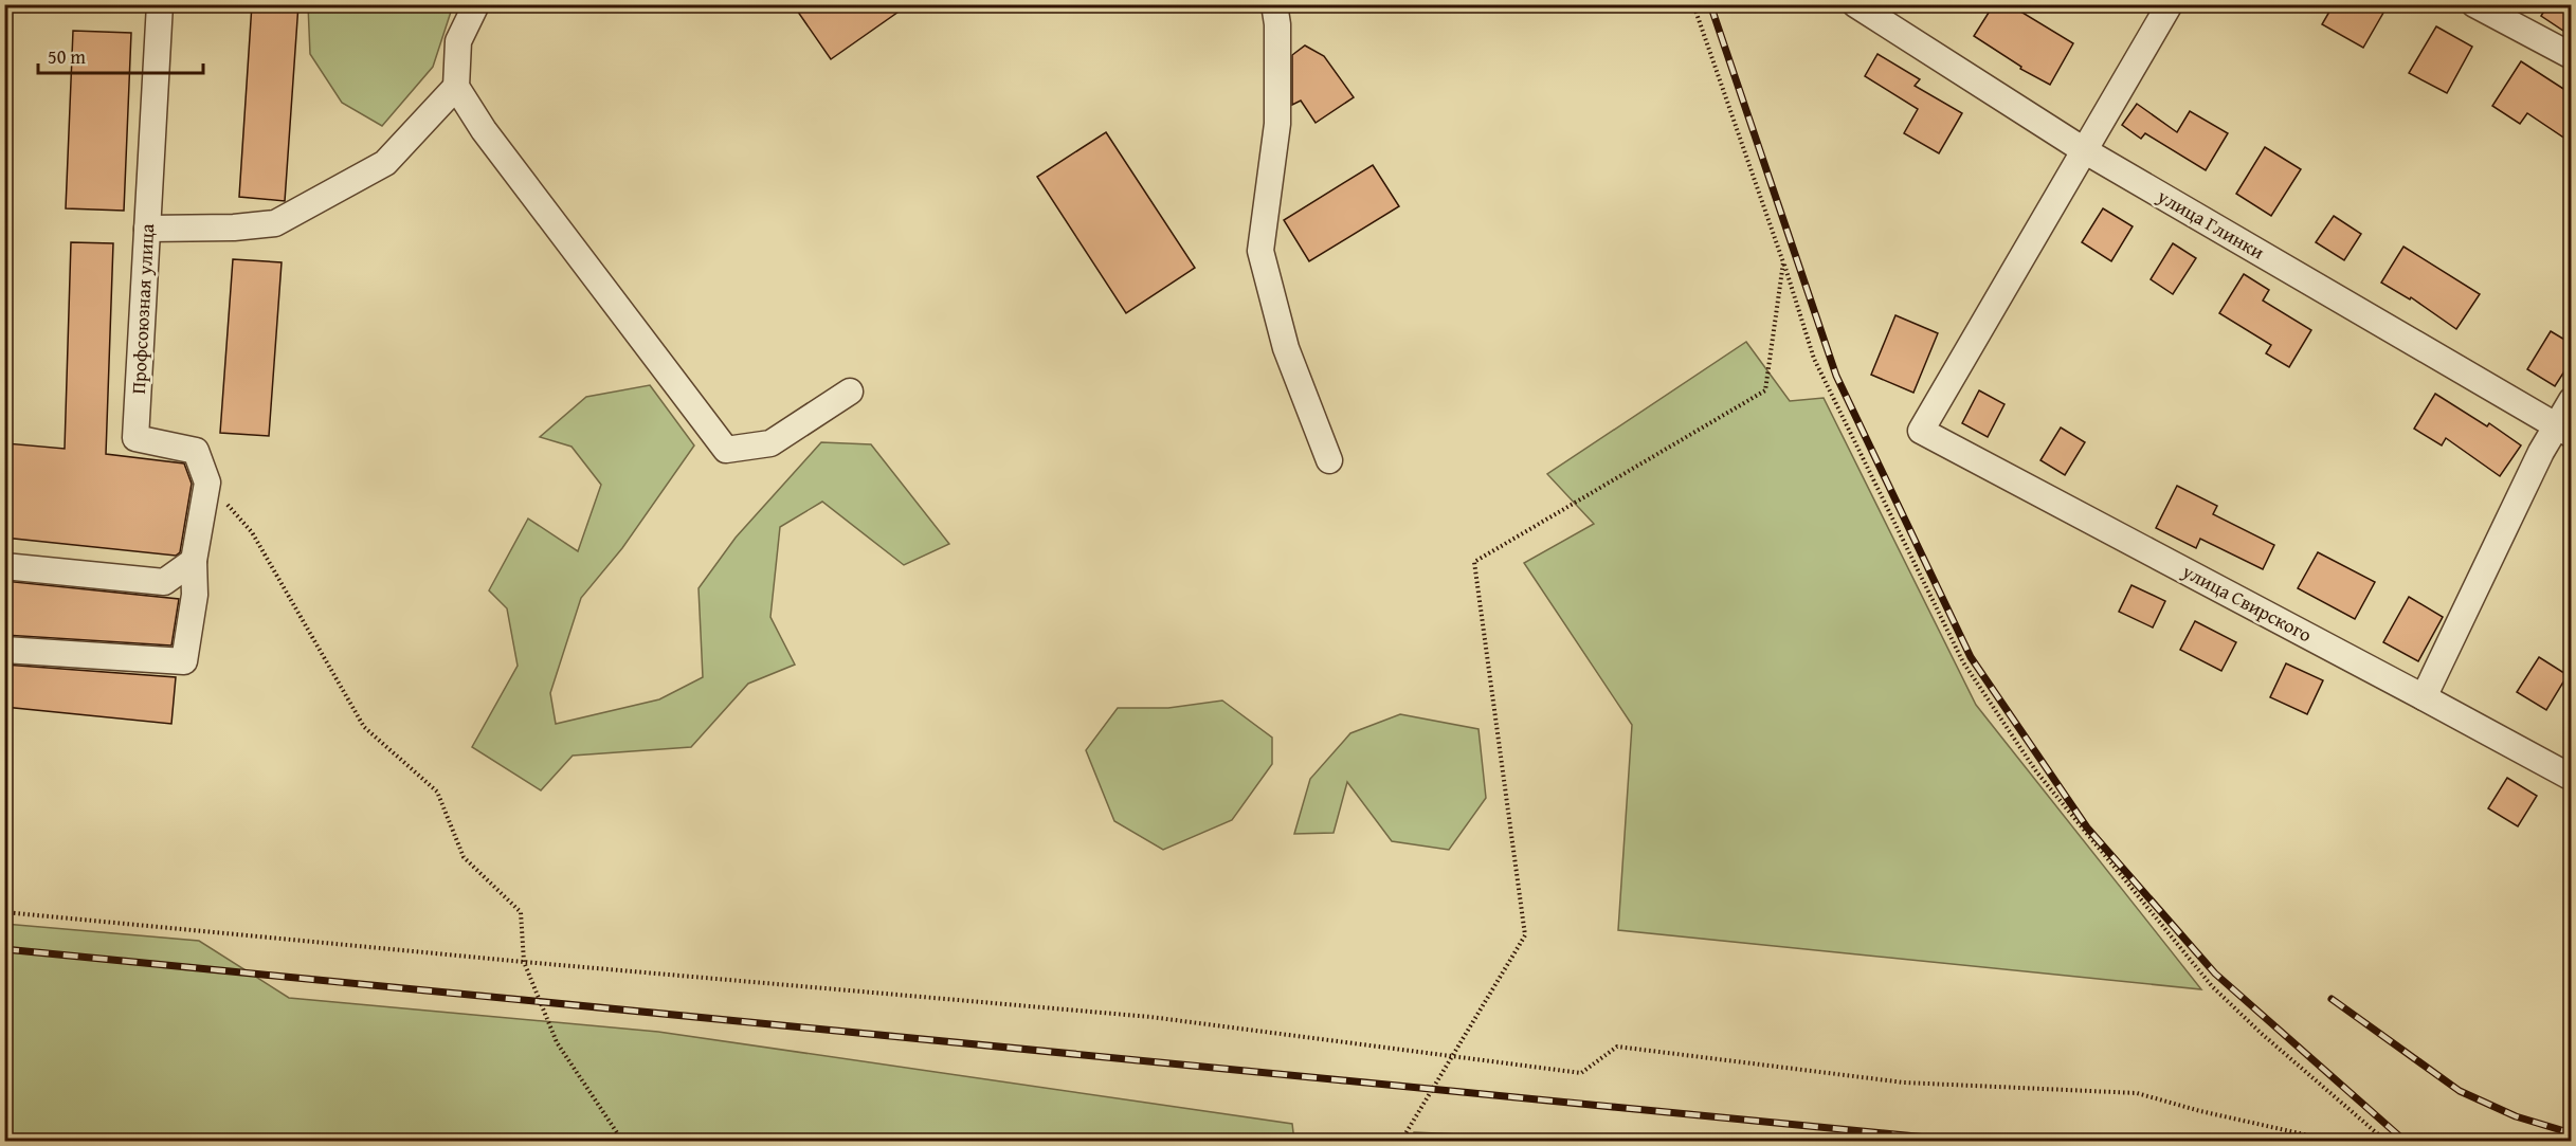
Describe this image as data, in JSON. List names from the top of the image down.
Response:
{
  "streets": {
    "street": ["улица Глинки", "Профсоюзная улица", "улица Свирского"]
  },
  "crossings": [
    ["улица Глинки", "улица Свирского"]
  ],
  "scale_bar": "50 m"
}
